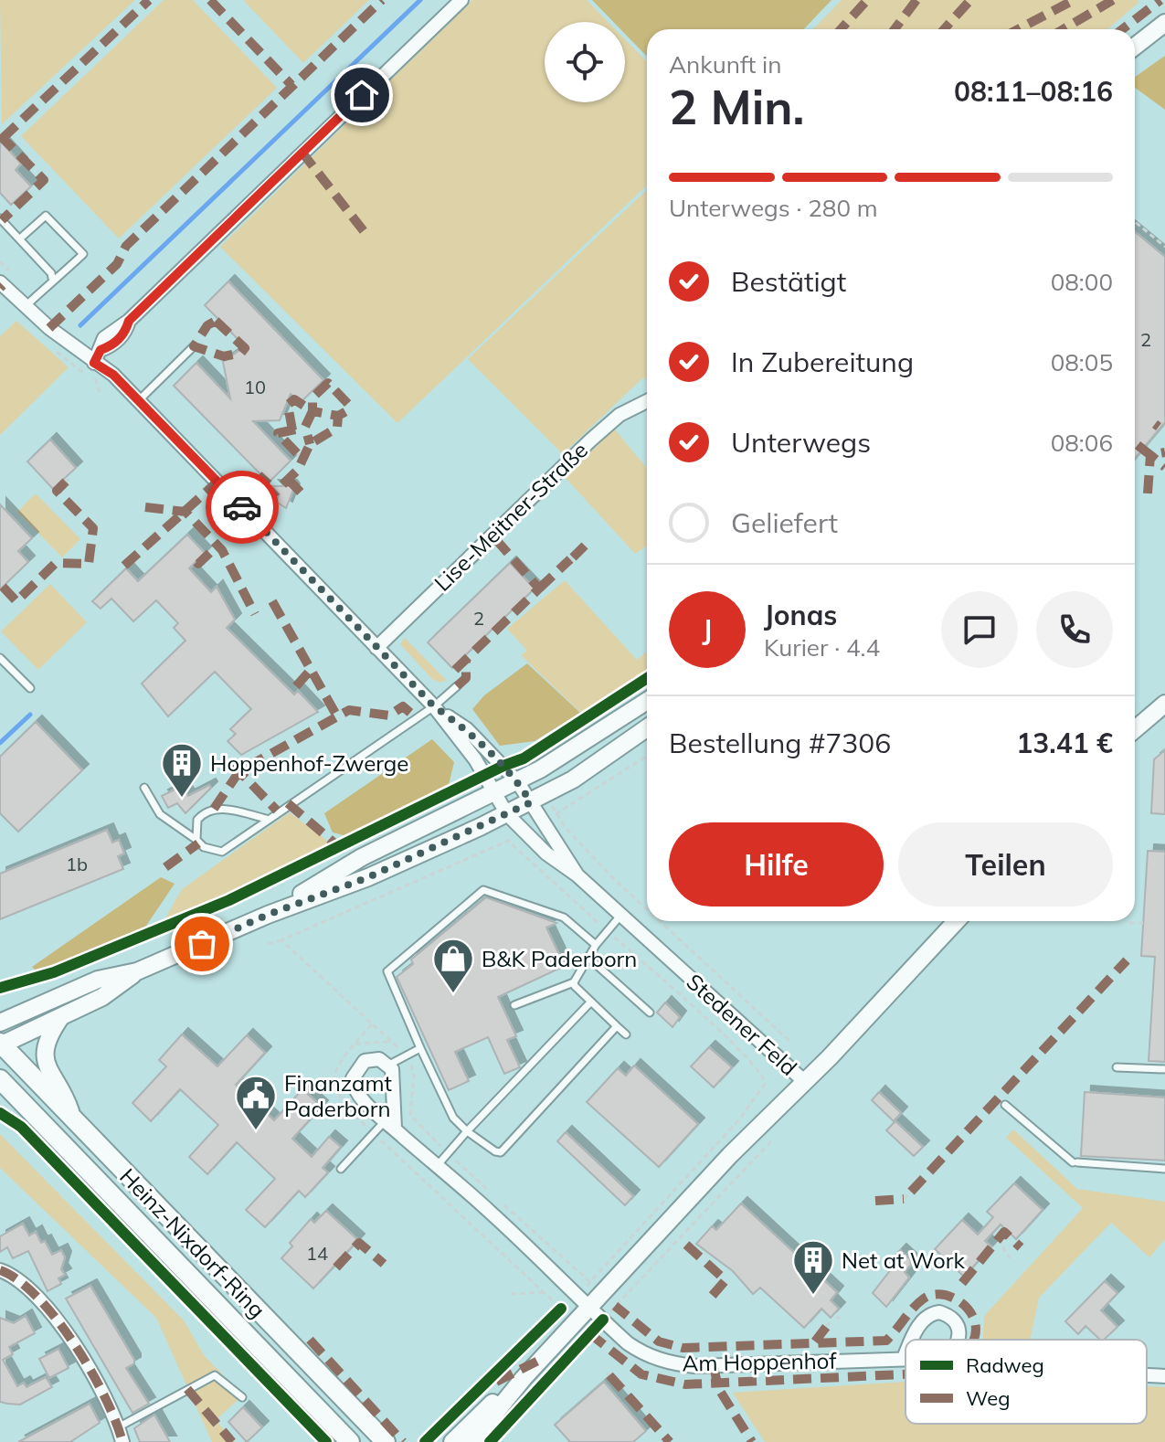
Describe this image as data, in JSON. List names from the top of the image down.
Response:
{
  "streets": {
    "main road": ["Heinz-Nixdorf-Ring"],
    "street": ["Lise-Meitner-Straße", "Stedener Feld", "Am Hoppenhof"]
  },
  "crossings": [
    ["Stedener Feld", "Am Hoppenhof"]
  ],
  "places": {
    "building": ["Hoppenhof-Zwerge", "Net at Work"],
    "shop": ["B&K Paderborn"],
    "public building": ["Finanzamt Paderborn"]
  },
  "house_numbers": [
    "2",
    "10",
    "2",
    "1b",
    "14"
  ],
  "legend": ["Radweg", "Weg"],
  "page": {
    "heading": ["2 Min.", "Ankunft in", "08:11–08:16"],
    "panel": [
      "Jonas",
      "Kurier · 4.4",
      "Bestellung #7306",
      "13.41 €"
    ],
    "bar": "Unterwegs · 280 m",
    "list": [
      ["Bestätigt", "08:00"],
      ["In Zubereitung", "08:05"],
      ["Unterwegs", "08:06"],
      "Geliefert"
    ],
    "round": "J",
    "buttons": ["Hilfe", "Teilen"]
  }
}
